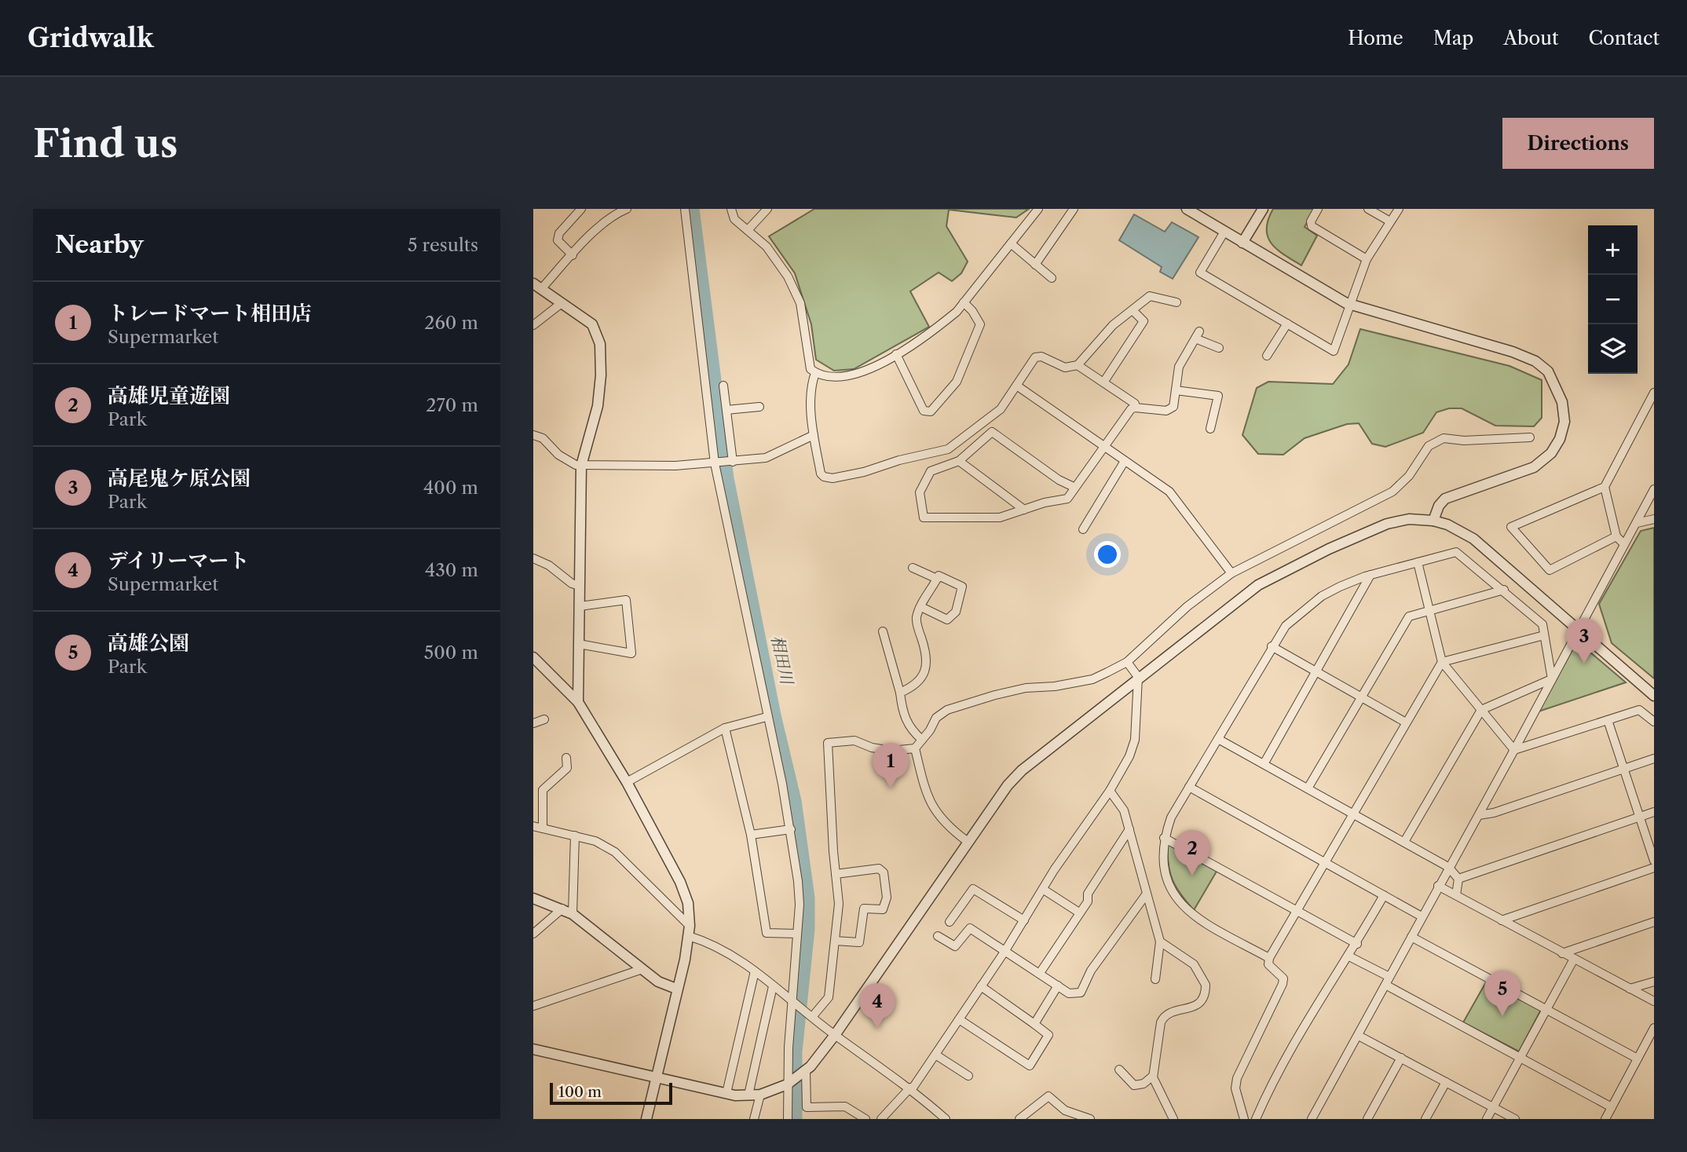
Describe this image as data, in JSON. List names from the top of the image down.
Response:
{
  "water": ["相田川"],
  "scale_bar": "100 m",
  "page": {
    "header": "Gridwalk",
    "nav": [
      "Home",
      "Map",
      "About",
      "Contact"
    ],
    "buttons": "Directions",
    "title": "Find us",
    "heading": ["Nearby", "5 results"],
    "map_buttons": ["+", "−"],
    "list": [
      {
        "mark": "1",
        "name": "トレードマート相田店",
        "note": "Supermarket",
        "value": "260 m"
      },
      {
        "mark": "2",
        "name": "高雄児童遊園",
        "note": "Park",
        "value": "270 m"
      },
      {
        "mark": "3",
        "name": "高尾鬼ケ原公園",
        "note": "Park",
        "value": "400 m"
      },
      {
        "mark": "4",
        "name": "デイリーマート",
        "note": "Supermarket",
        "value": "430 m"
      },
      {
        "mark": "5",
        "name": "高雄公園",
        "note": "Park",
        "value": "500 m"
      }
    ],
    "pins": [
      "3",
      "1",
      "2",
      "5",
      "4"
    ],
    "scale": "100 m"
  }
}
